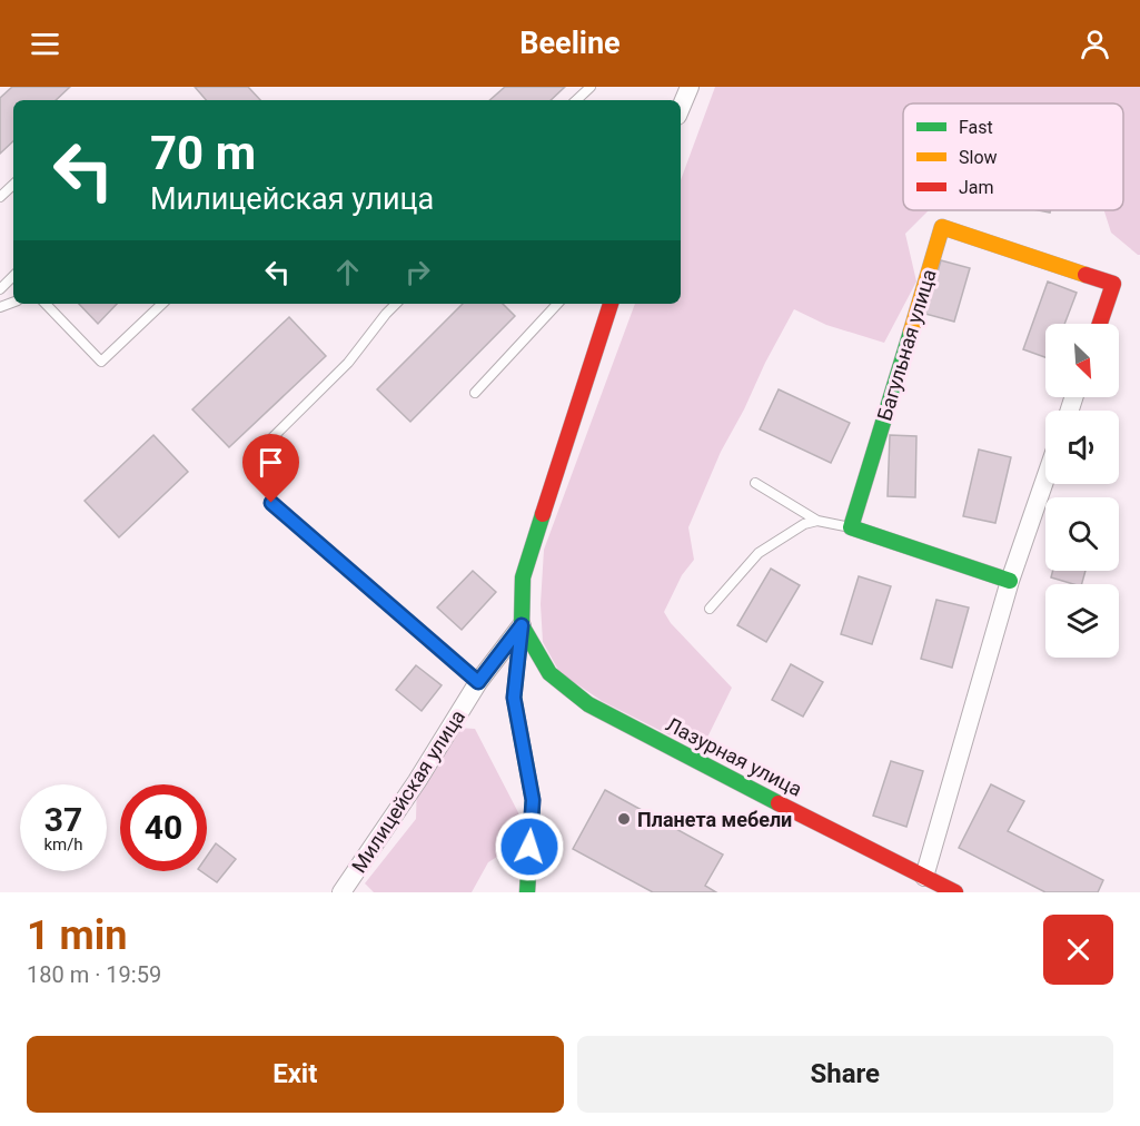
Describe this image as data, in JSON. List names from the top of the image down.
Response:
{
  "streets": {
    "street": ["Багульная улица", "Лазурная улица", "Милицейская улица"]
  },
  "crossings": [
    ["Лазурная улица", "Милицейская улица"]
  ],
  "places": ["Планета мебели"],
  "legend": ["Fast", "Slow", "Jam"],
  "north": "bottom right",
  "page": {
    "header": "Beeline",
    "turn": ["70 m", "Милицейская улица"],
    "speed": "37 km/h",
    "limit": "40",
    "heading": ["1 min", "180 m · 19:59"],
    "buttons": ["Exit", "Share"]
  }
}
